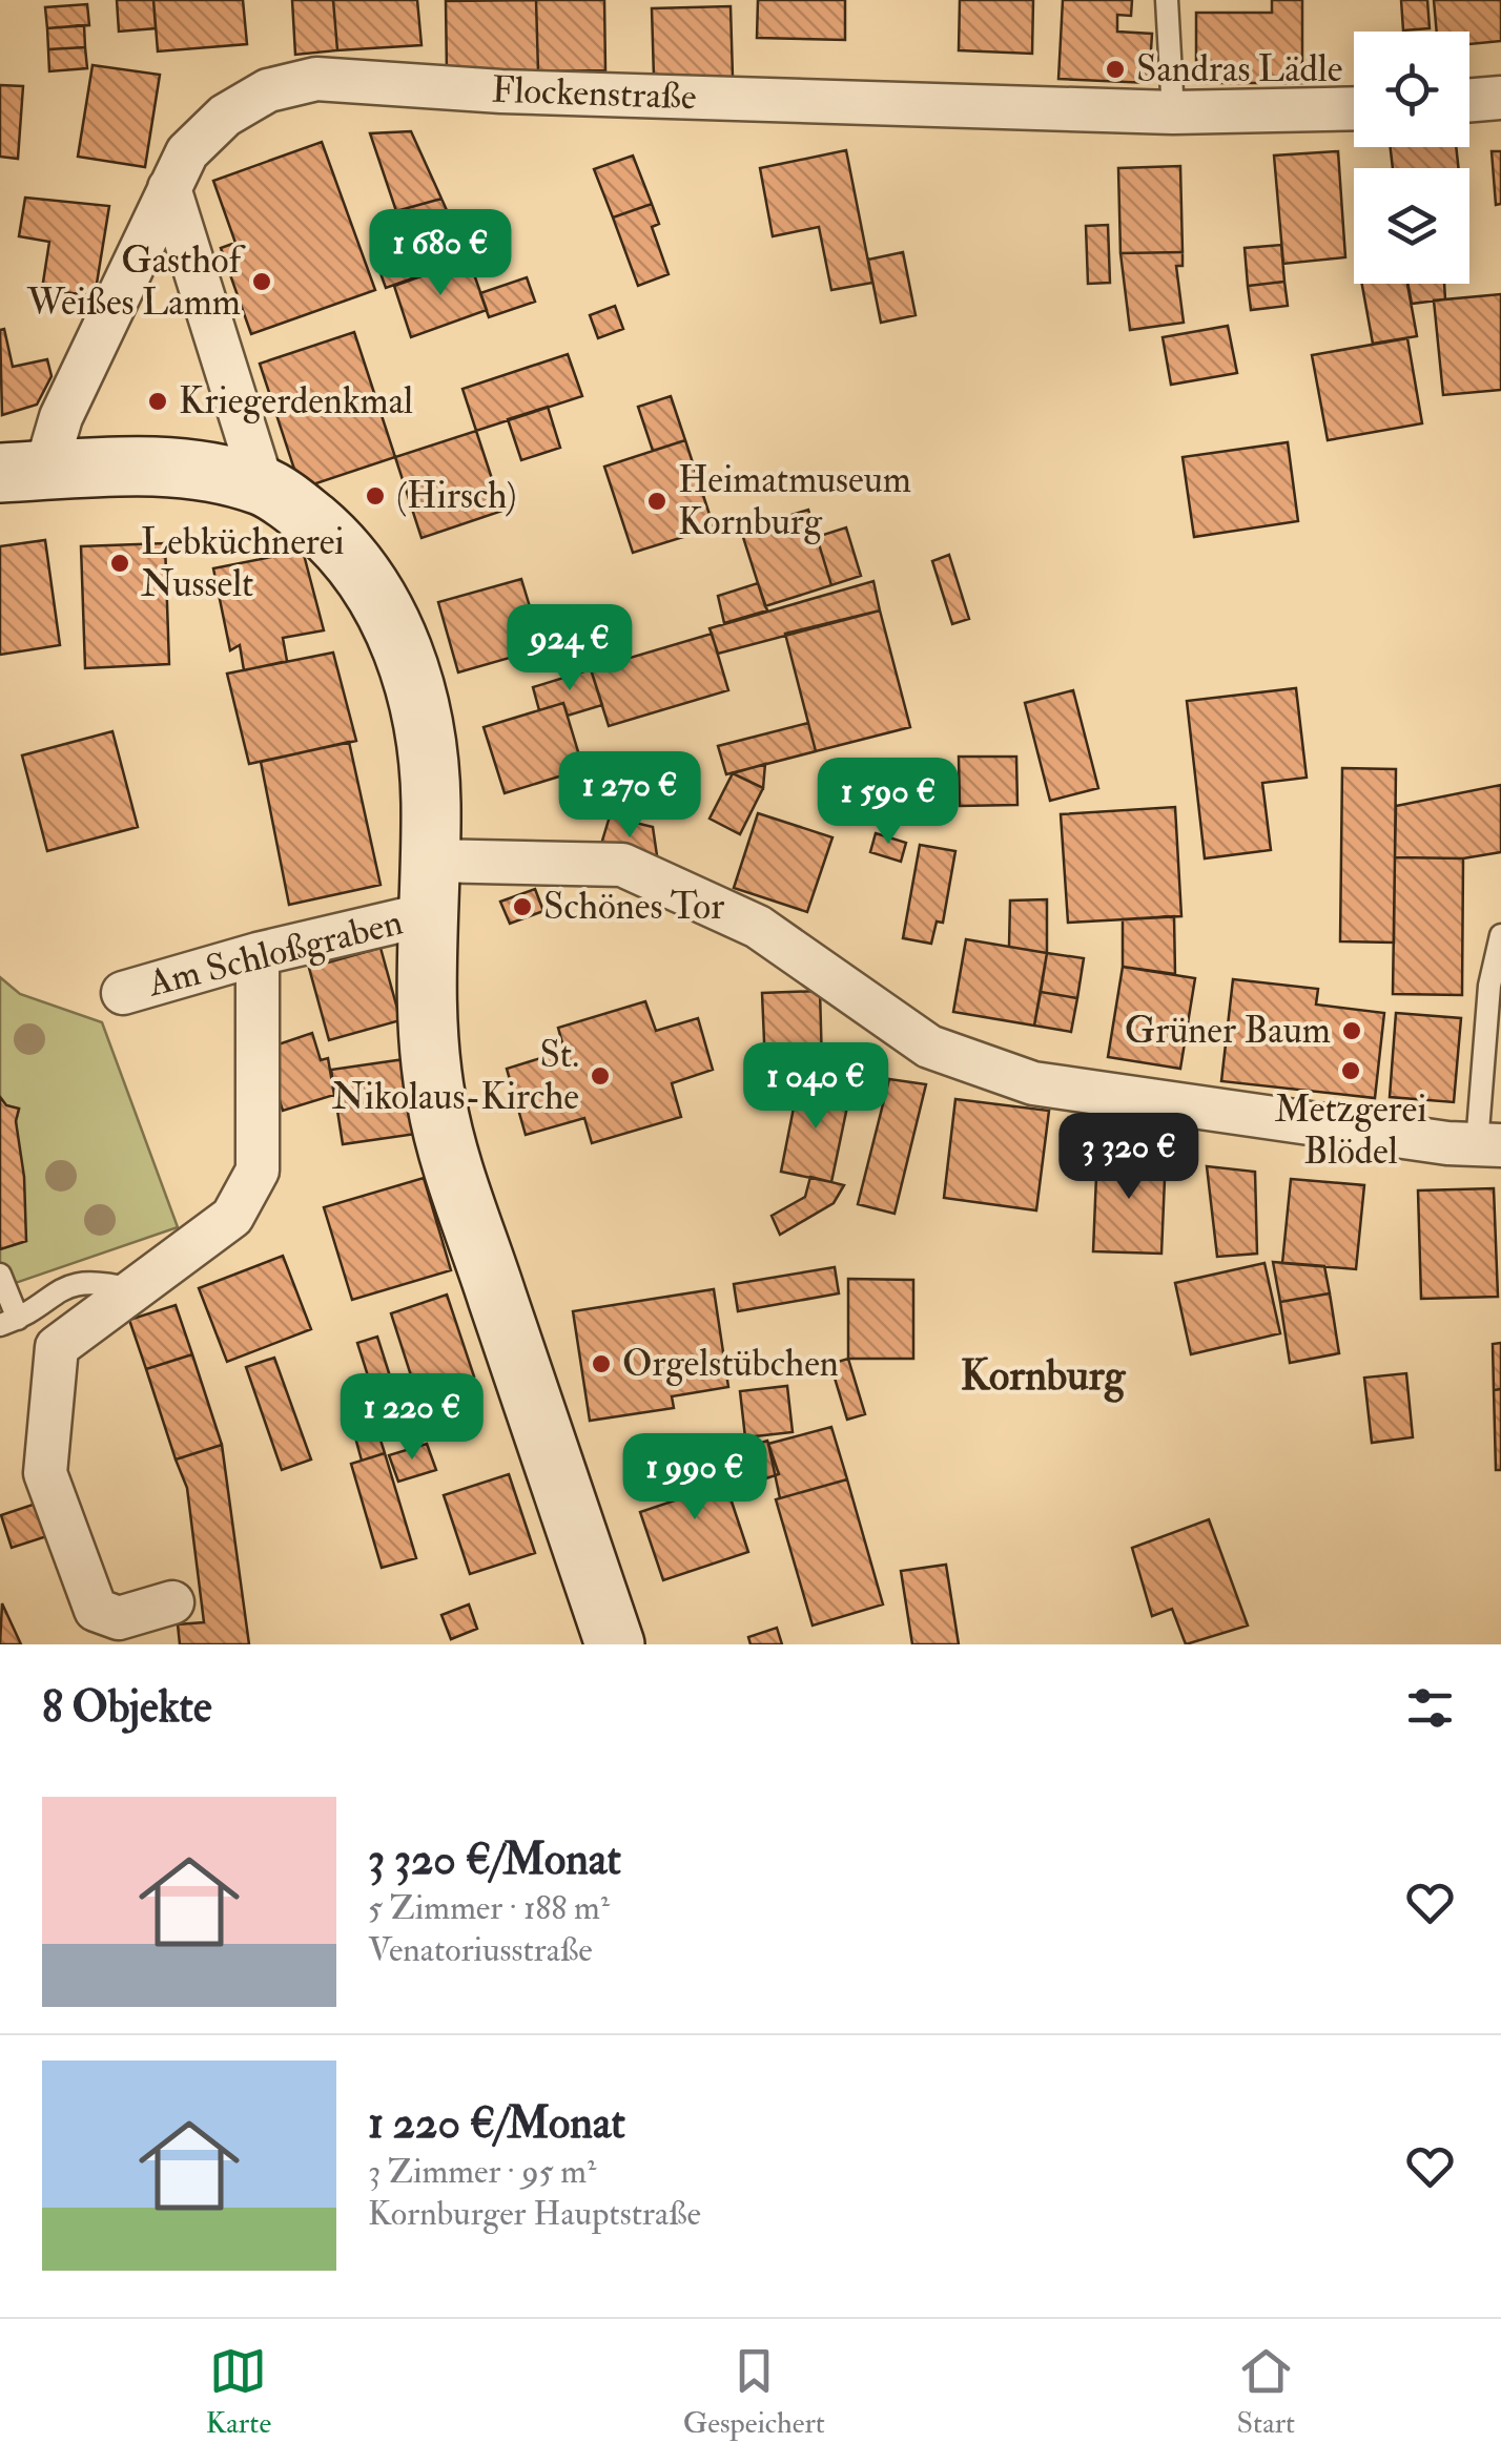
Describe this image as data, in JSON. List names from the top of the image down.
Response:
{
  "streets": {
    "street": ["Flockenstraße", "Am Schloßgraben"]
  },
  "districts": ["Kornburg"],
  "places": [
    "Sandras Lädle",
    "Gasthof Weißes Lamm",
    "Kriegerdenkmal",
    "(Hirsch)",
    "Heimatmuseum Kornburg",
    "Lebküchnerei Nusselt",
    "Schönes Tor",
    "Grüner Baum",
    "Metzgerei Blödel",
    "St. Nikolaus-Kirche",
    "Orgelstübchen"
  ],
  "page": {
    "price": [
      "1 680 €",
      "924 €",
      "1 270 €",
      "1 590 €",
      "1 040 €",
      "3 320 €",
      "1 220 €",
      "1 990 €"
    ],
    "heading": "8 Objekte",
    "list": [
      {
        "name": "3 320 €/Monat",
        "note": "5 Zimmer · 188 m² · Venatoriusstraße"
      },
      {
        "name": "1 220 €/Monat",
        "note": "3 Zimmer · 95 m² · Kornburger Hauptstraße"
      }
    ],
    "tabs": ["Karte", "Gespeichert", "Start"]
  }
}
